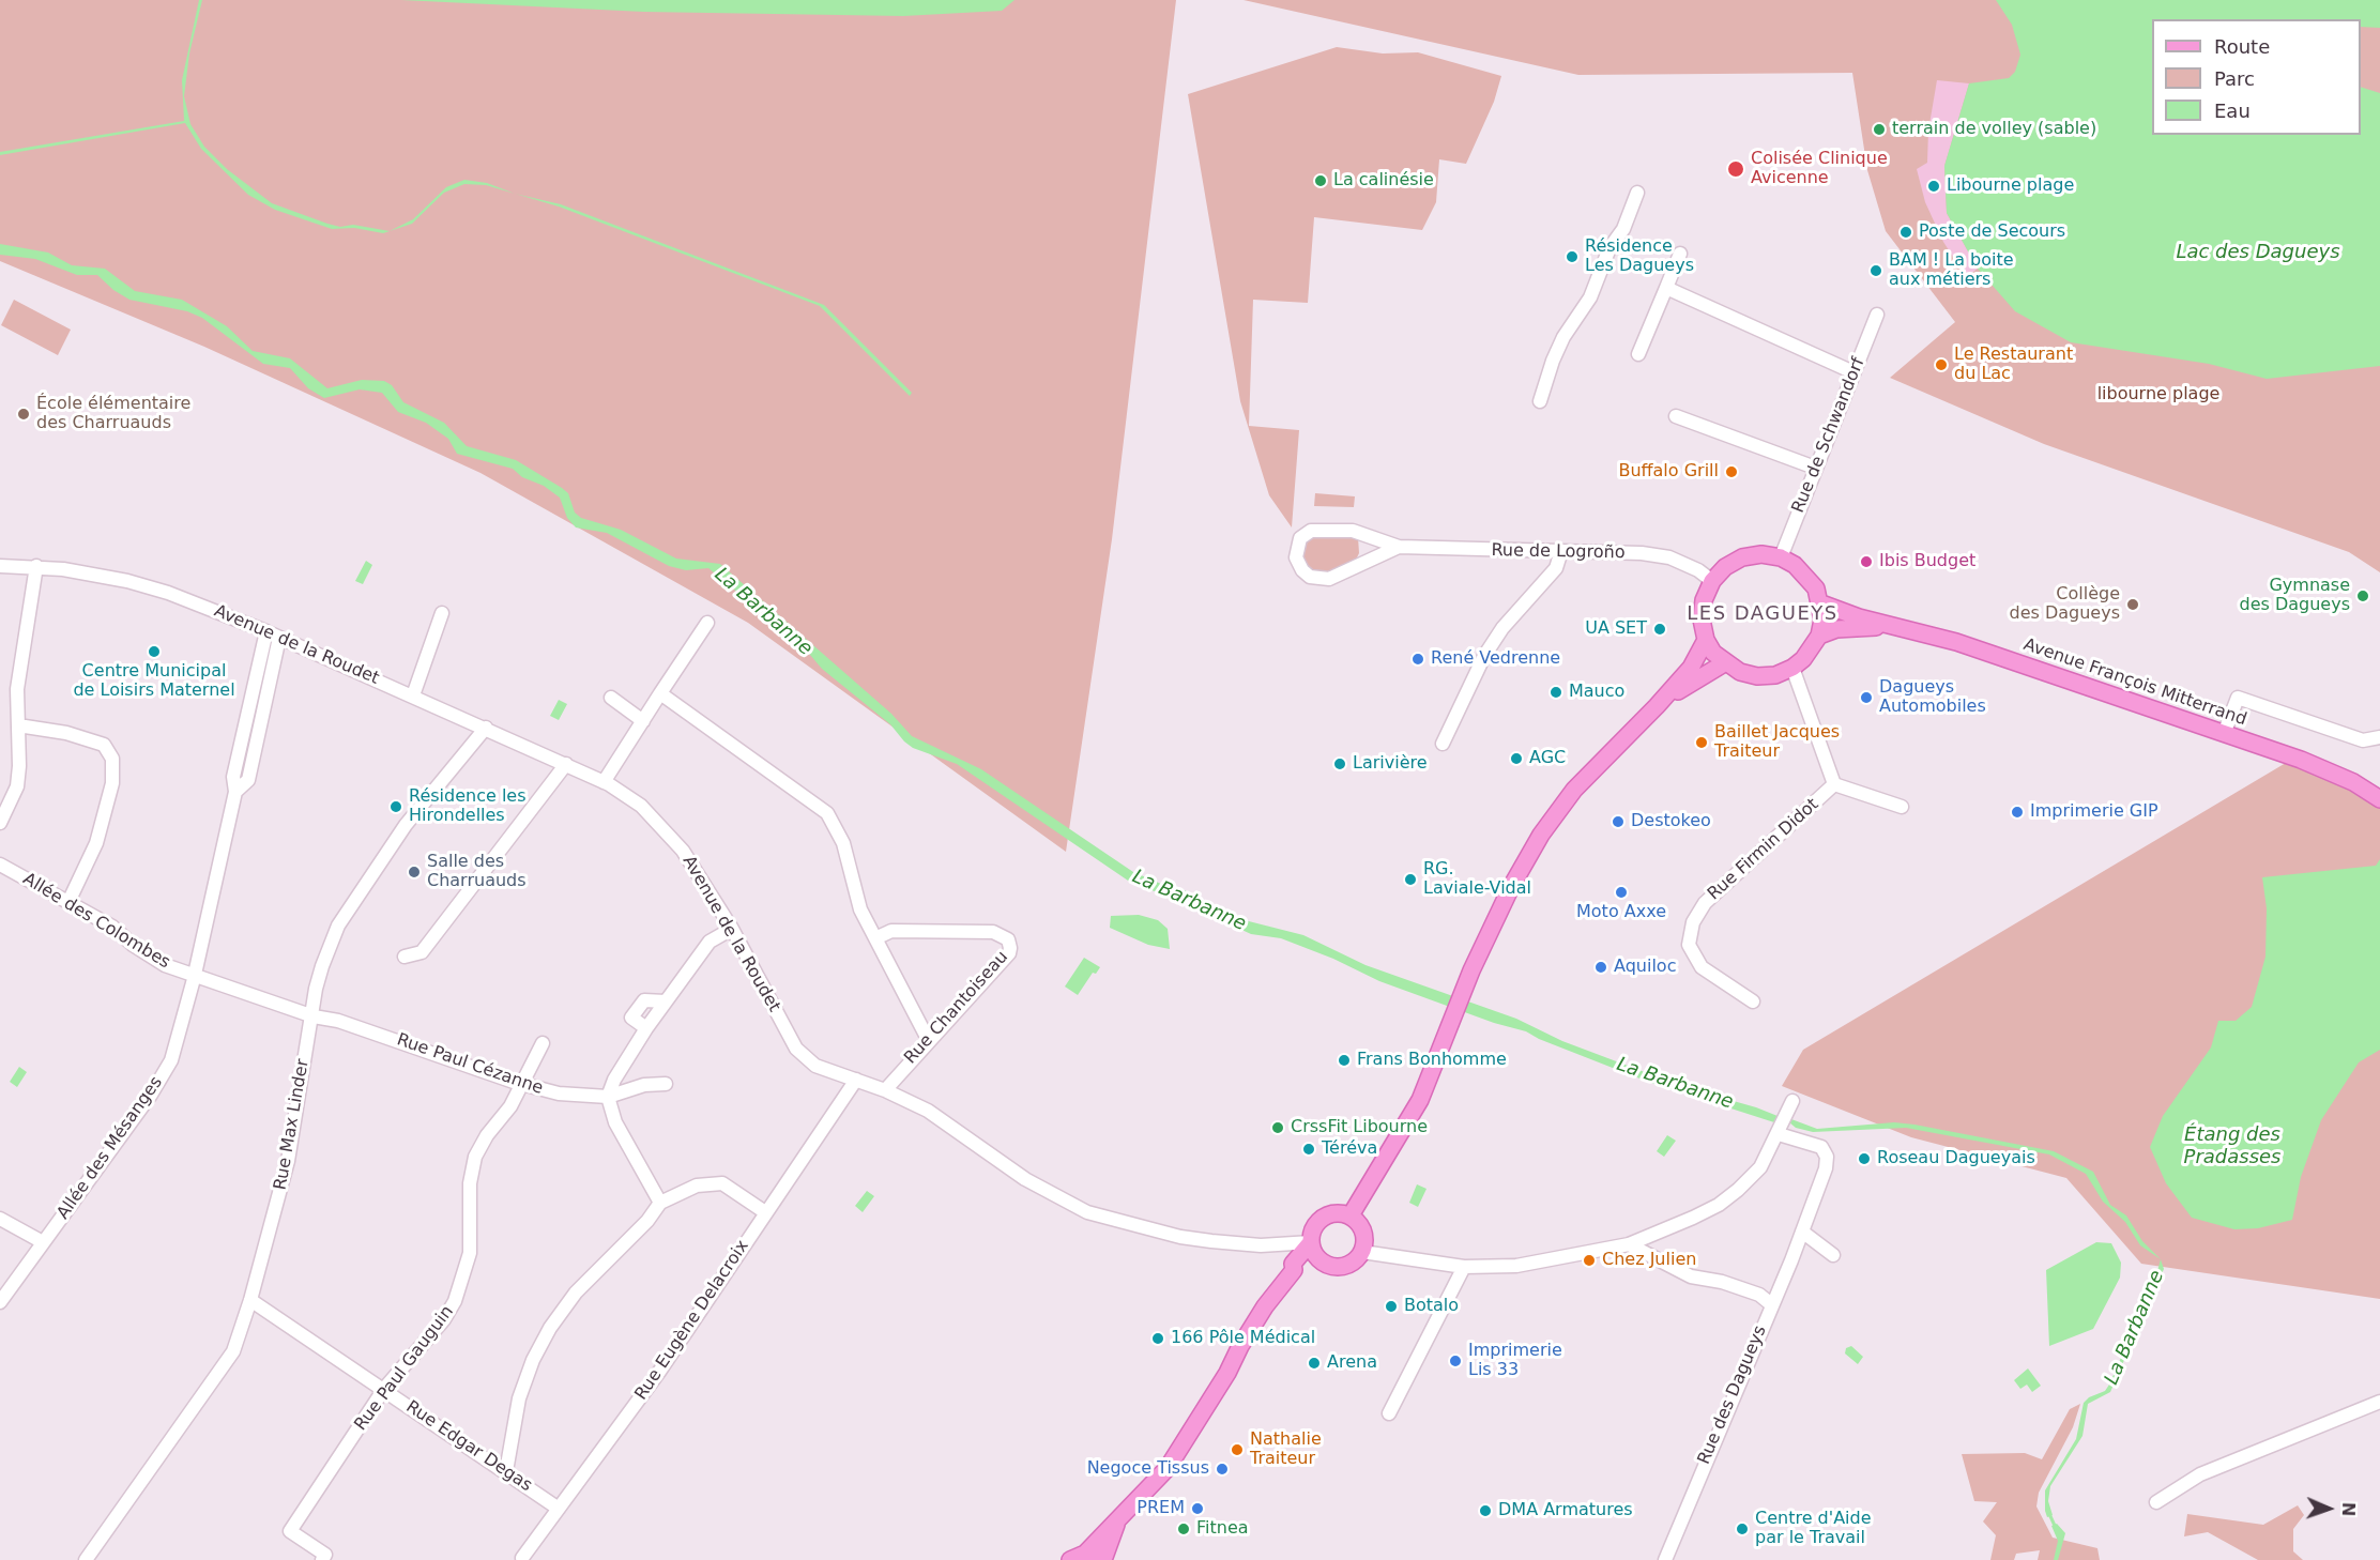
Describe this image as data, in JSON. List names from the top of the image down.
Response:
{
  "streets": {
    "main road": ["Avenue François Mitterrand"],
    "street": [
      "Rue de Schwandorf",
      "Rue de Logroño",
      "Avenue de la Roudet",
      "Rue Firmin Didot",
      "Allée des Colombes",
      "Rue Chantoiseau",
      "Rue Paul Cézanne",
      "Rue Max Linder",
      "Allée des Mésanges",
      "Rue Eugène Delacroix",
      "Rue Paul Gauguin",
      "Rue des Dagueys",
      "Rue Edgar Degas"
    ]
  },
  "crossings": [
    ["Rue de Schwandorf", "Rue de Logroño"],
    ["Rue de Schwandorf", "Avenue François Mitterrand"],
    ["Rue de Schwandorf", "Rue Firmin Didot"],
    ["Rue de Logroño", "Avenue François Mitterrand"],
    ["Rue de Logroño", "Rue Firmin Didot"],
    ["Avenue de la Roudet", "Rue Chantoiseau"],
    ["Avenue de la Roudet", "Rue Max Linder"],
    ["Avenue de la Roudet", "Allée des Mésanges"],
    ["Avenue de la Roudet", "Rue Eugène Delacroix"],
    ["Avenue François Mitterrand", "Rue Firmin Didot"],
    ["Allée des Colombes", "Rue Paul Cézanne"],
    ["Allée des Colombes", "Rue Max Linder"],
    ["Allée des Colombes", "Allée des Mésanges"],
    ["Rue Paul Cézanne", "Rue Max Linder"],
    ["Rue Paul Cézanne", "Rue Paul Gauguin"],
    ["Rue Max Linder", "Rue Edgar Degas"],
    ["Rue Eugène Delacroix", "Rue Edgar Degas"],
    ["Rue Paul Gauguin", "Rue Edgar Degas"]
  ],
  "districts": ["LES DAGUEYS"],
  "water": ["Lac des Dagueys", "La Barbanne", "Étang des Pradasses"],
  "parks": ["libourne plage"],
  "places": [
    "terrain de volley (sable)",
    "Colisée Clinique Avicenne",
    "La calinésie",
    "Libourne plage",
    "Poste de Secours",
    "Résidence Les Dagueys",
    "BAM ! La boite aux métiers",
    "Le Restaurant du Lac",
    "École élémentaire des Charruauds",
    "Buffalo Grill",
    "Ibis Budget",
    "Gymnase des Dagueys",
    "Collège des Dagueys",
    "UA SET",
    "Centre Municipal de Loisirs Maternel",
    "René Vedrenne",
    "Mauco",
    "Dagueys Automobiles",
    "Baillet Jacques Traiteur",
    "AGC",
    "Larivière",
    "Résidence les Hirondelles",
    "Imprimerie GIP",
    "Destokeo",
    "Salle des Charruauds",
    "RG. Laviale-Vidal",
    "Moto Axxe",
    "Aquiloc",
    "Frans Bonhomme",
    "CrssFit Libourne",
    "Téréva",
    "Roseau Dagueyais",
    "Chez Julien",
    "Botalo",
    "166 Pôle Médical",
    "Imprimerie Lis 33",
    "Arena",
    "Nathalie Traiteur",
    "Negoce Tissus",
    "PREM",
    "DMA Armatures",
    "Fitnea",
    "Centre d'Aide par le Travail"
  ],
  "legend": ["Route", "Parc", "Eau"],
  "north": "right"
}
